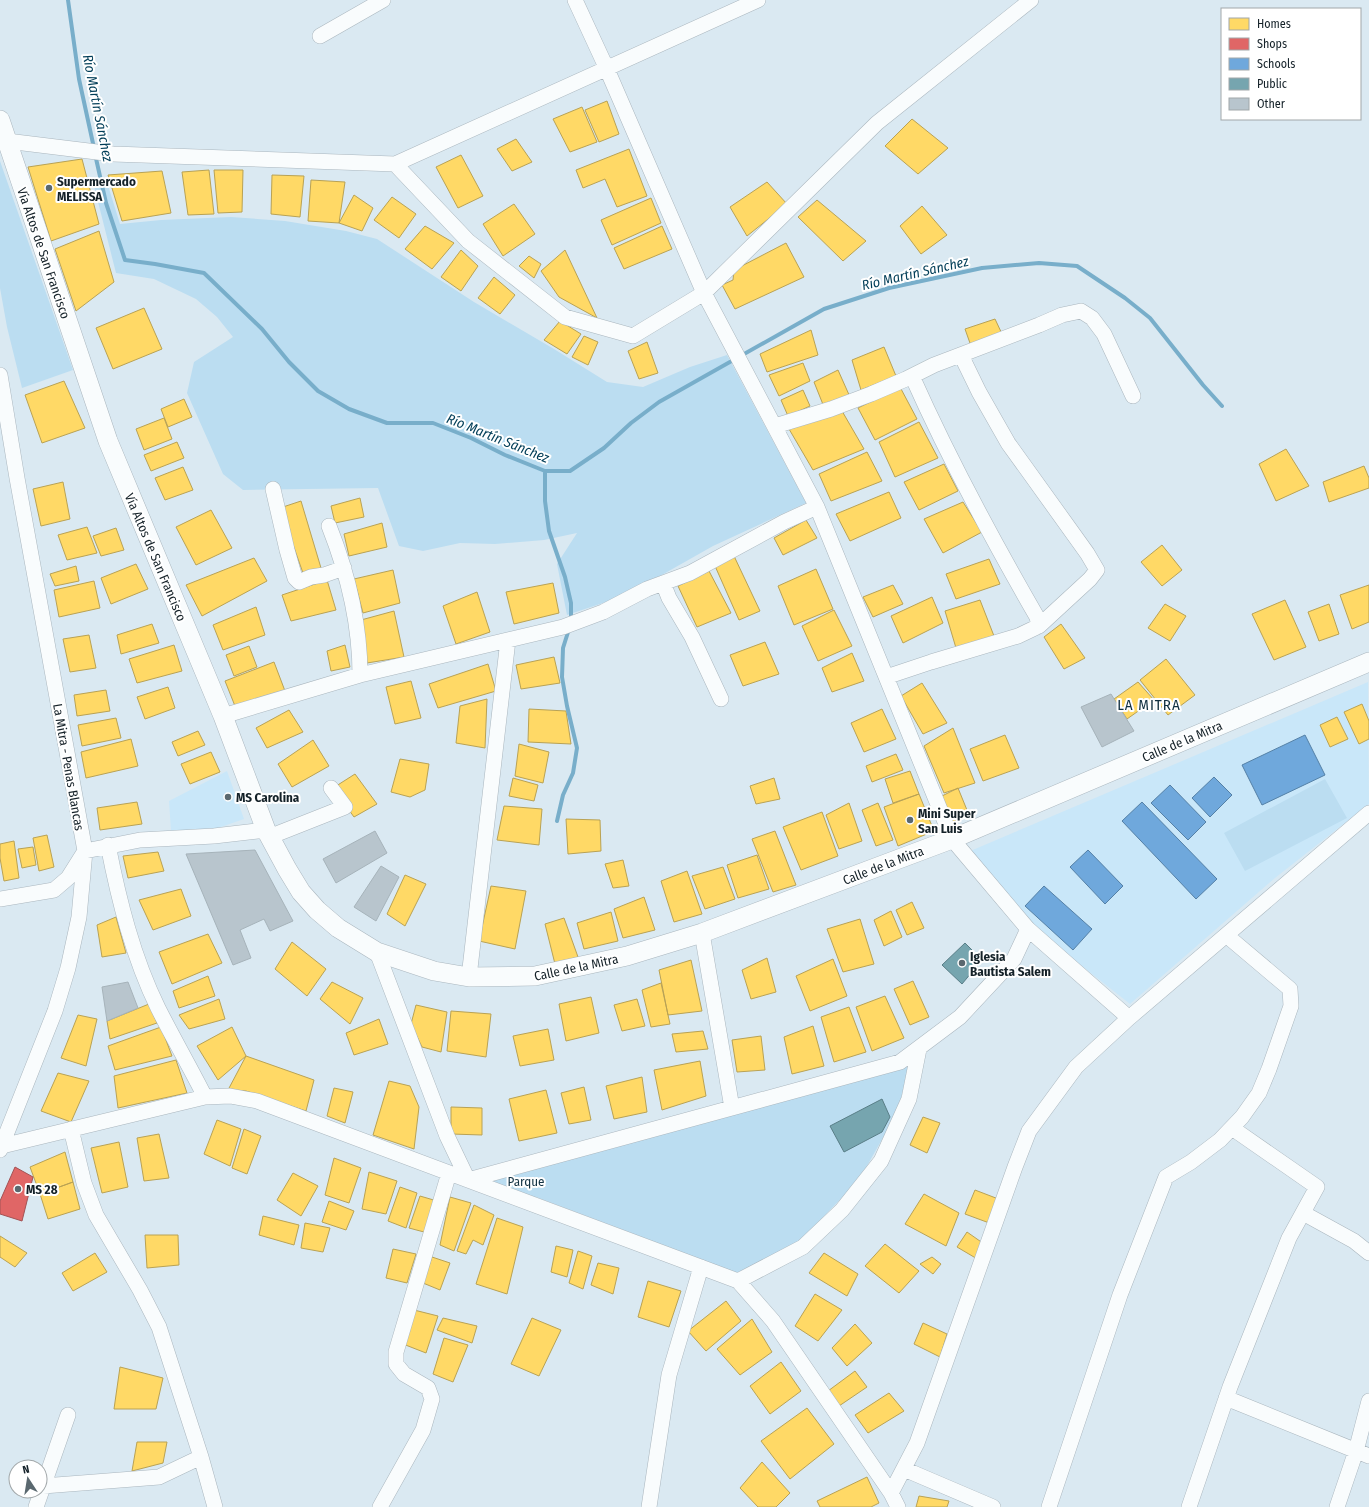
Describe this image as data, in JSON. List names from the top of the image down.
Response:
{
  "streets": {
    "street": ["Vía Altos de San Francisco", "Calle de la Mitra", "La Mitra - Penas Blancas"]
  },
  "crossings": [
    ["Vía Altos de San Francisco", "Calle de la Mitra"]
  ],
  "districts": ["LA MITRA"],
  "water": ["Río Martín Sánchez"],
  "parks": ["Parque"],
  "places": [
    "Supermercado MELISSA",
    "MS Carolina",
    "Mini Super San Luis",
    "Iglesia Bautista Salem",
    "MS 28"
  ],
  "legend": [
    "Homes",
    "Shops",
    "Schools",
    "Public",
    "Other"
  ],
  "north": "top"
}
